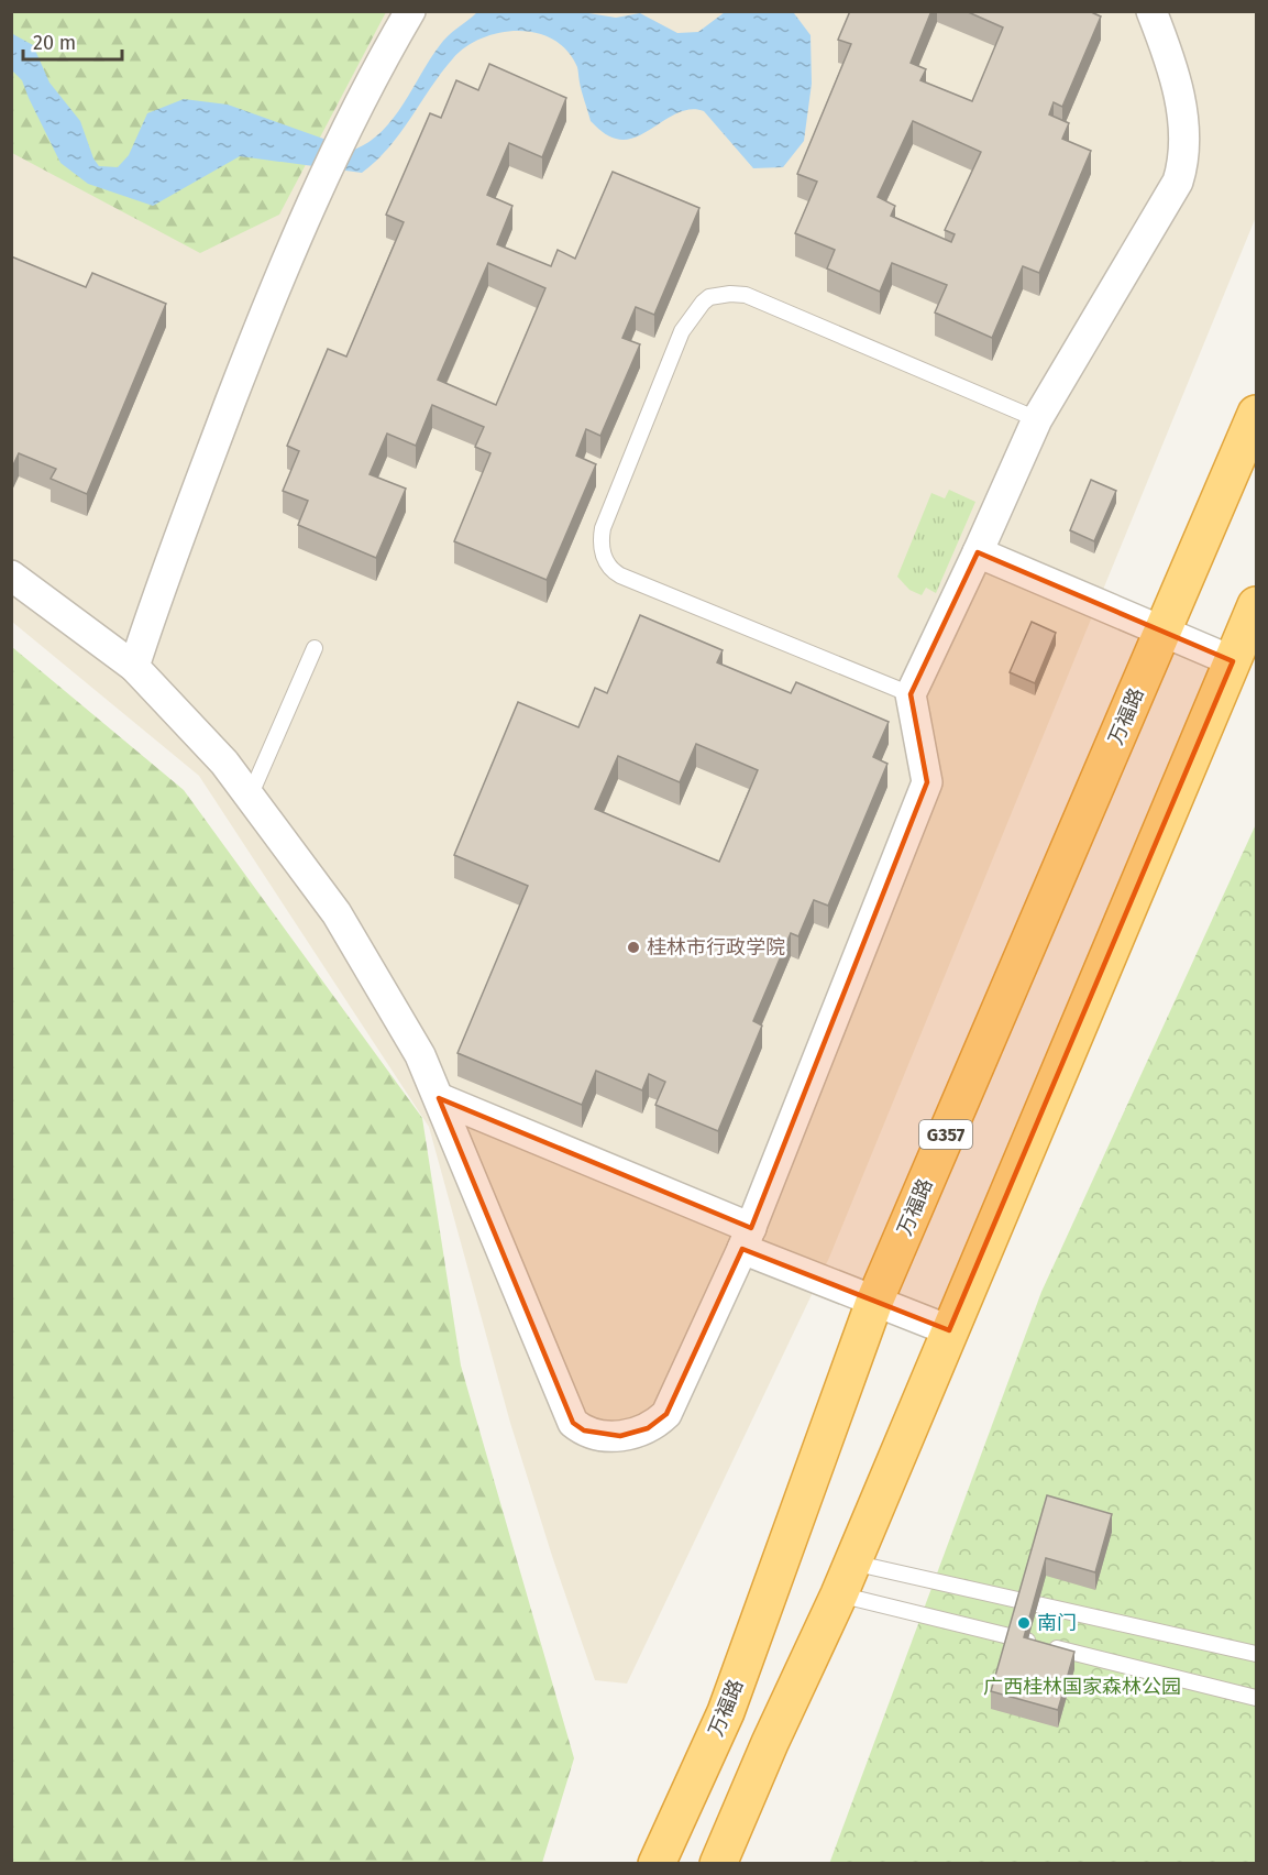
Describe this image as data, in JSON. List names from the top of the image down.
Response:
{
  "streets": {
    "highway": ["万福路", "G357"]
  },
  "parks": ["广西桂林国家森林公园"],
  "places": ["桂林市行政学院", "南门"],
  "scale_bar": "20 m"
}
